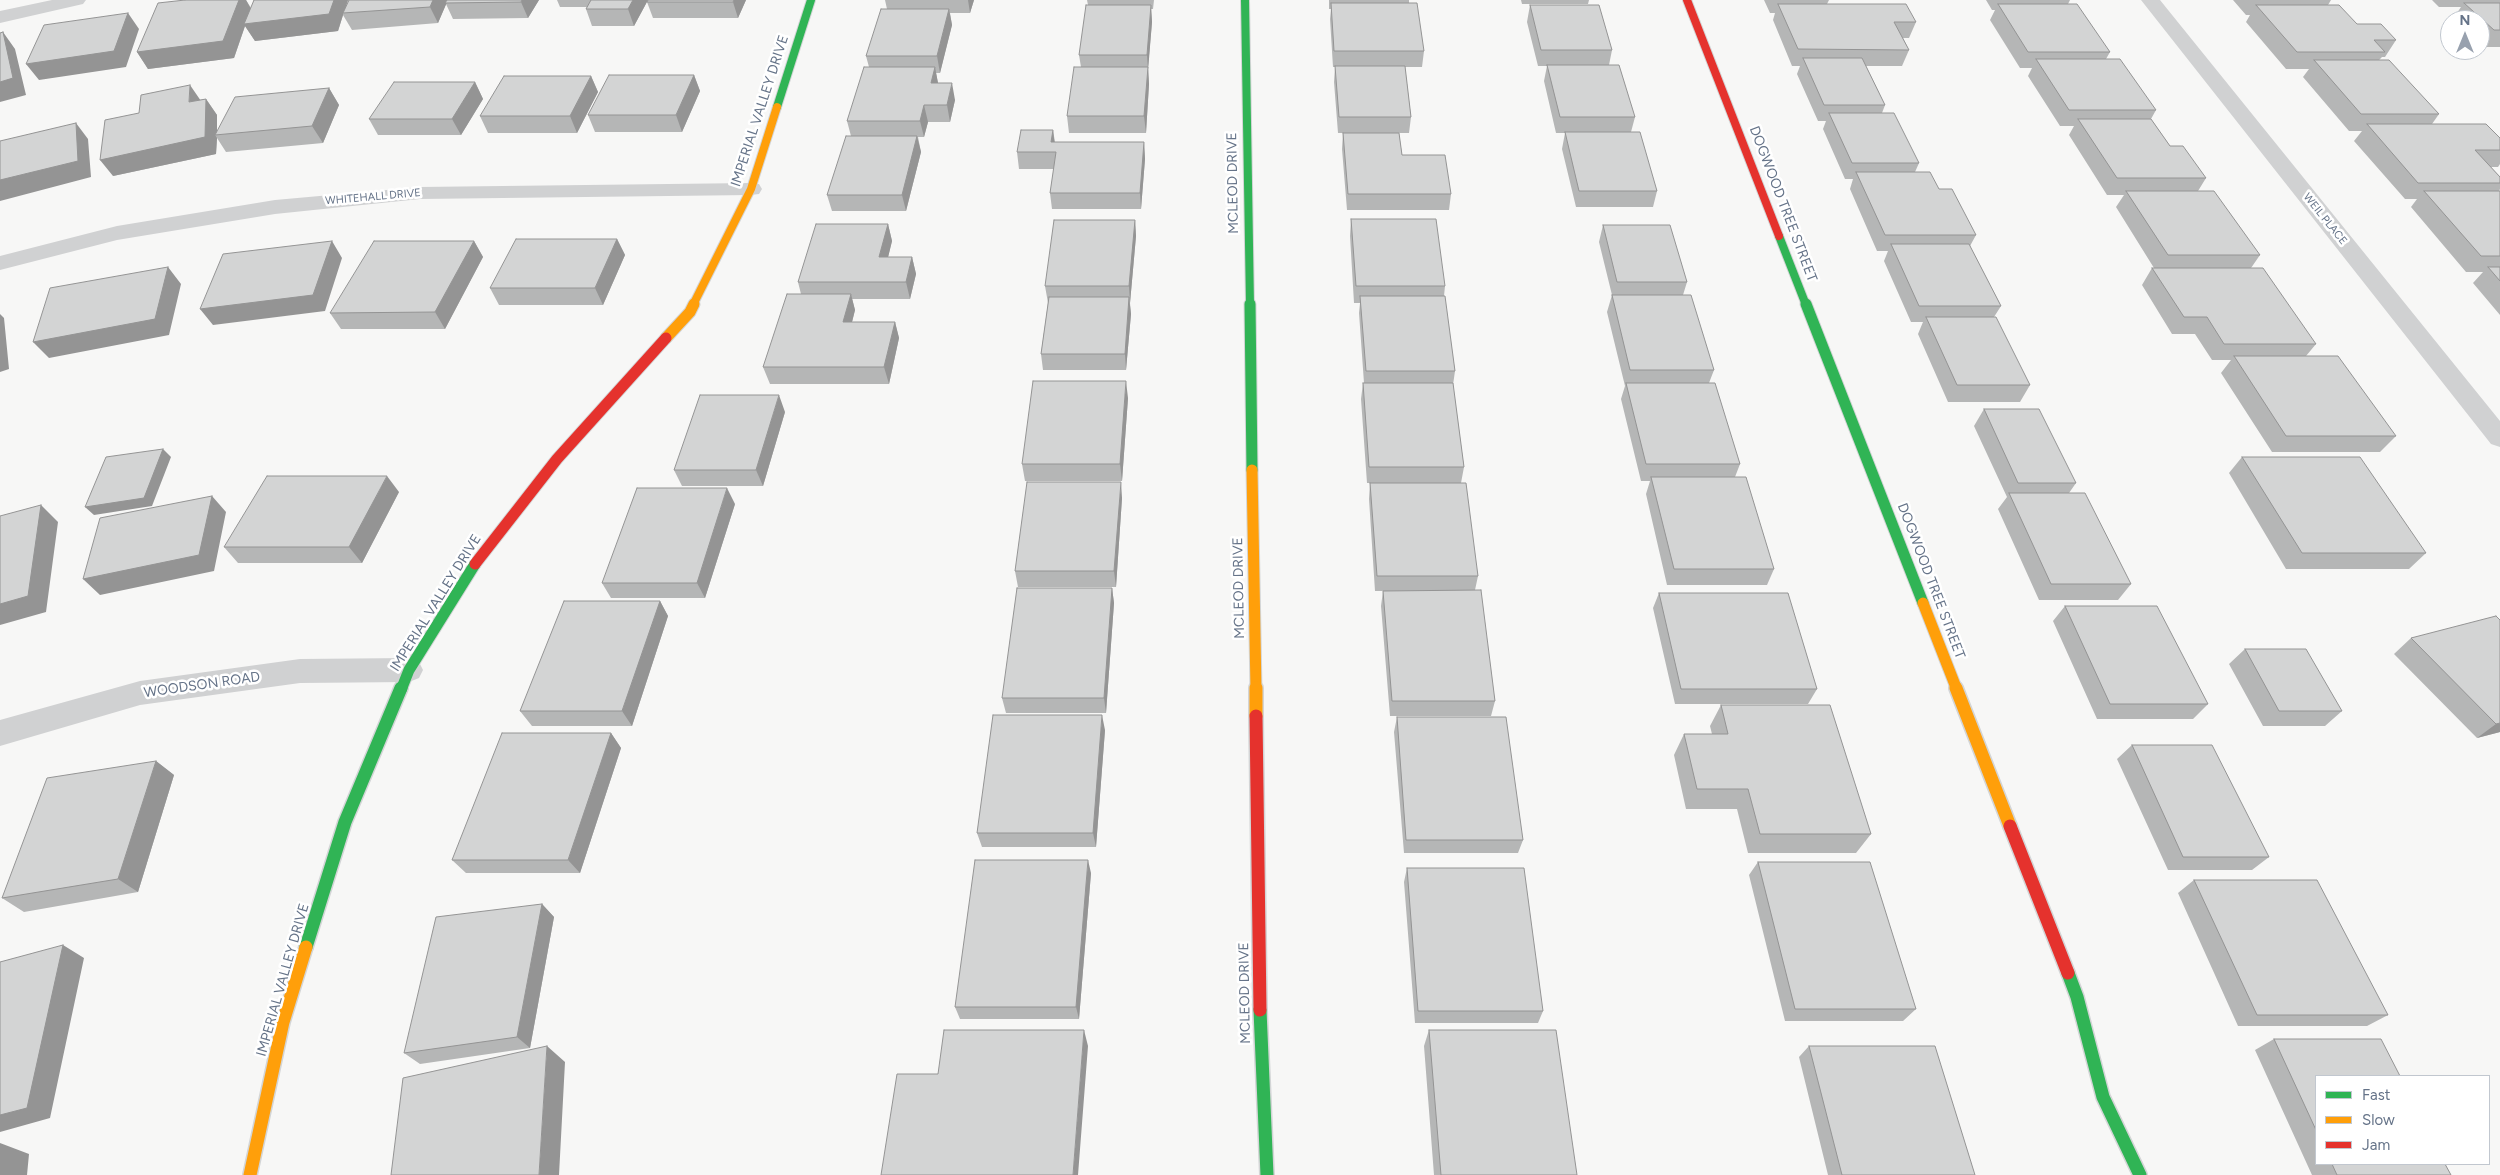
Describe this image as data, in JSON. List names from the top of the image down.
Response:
{
  "streets": {
    "street": [
      "IMPERIAL VALLEY DRIVE",
      "MCLEOD DRIVE",
      "WHITEHALL DRIVE",
      "DOGWOOD TREE STREET",
      "WEIL PLACE",
      "WOODSON ROAD"
    ]
  },
  "crossings": [
    ["IMPERIAL VALLEY DRIVE", "WHITEHALL DRIVE"],
    ["IMPERIAL VALLEY DRIVE", "WOODSON ROAD"]
  ],
  "legend": ["Fast", "Slow", "Jam"],
  "north": "top"
}
